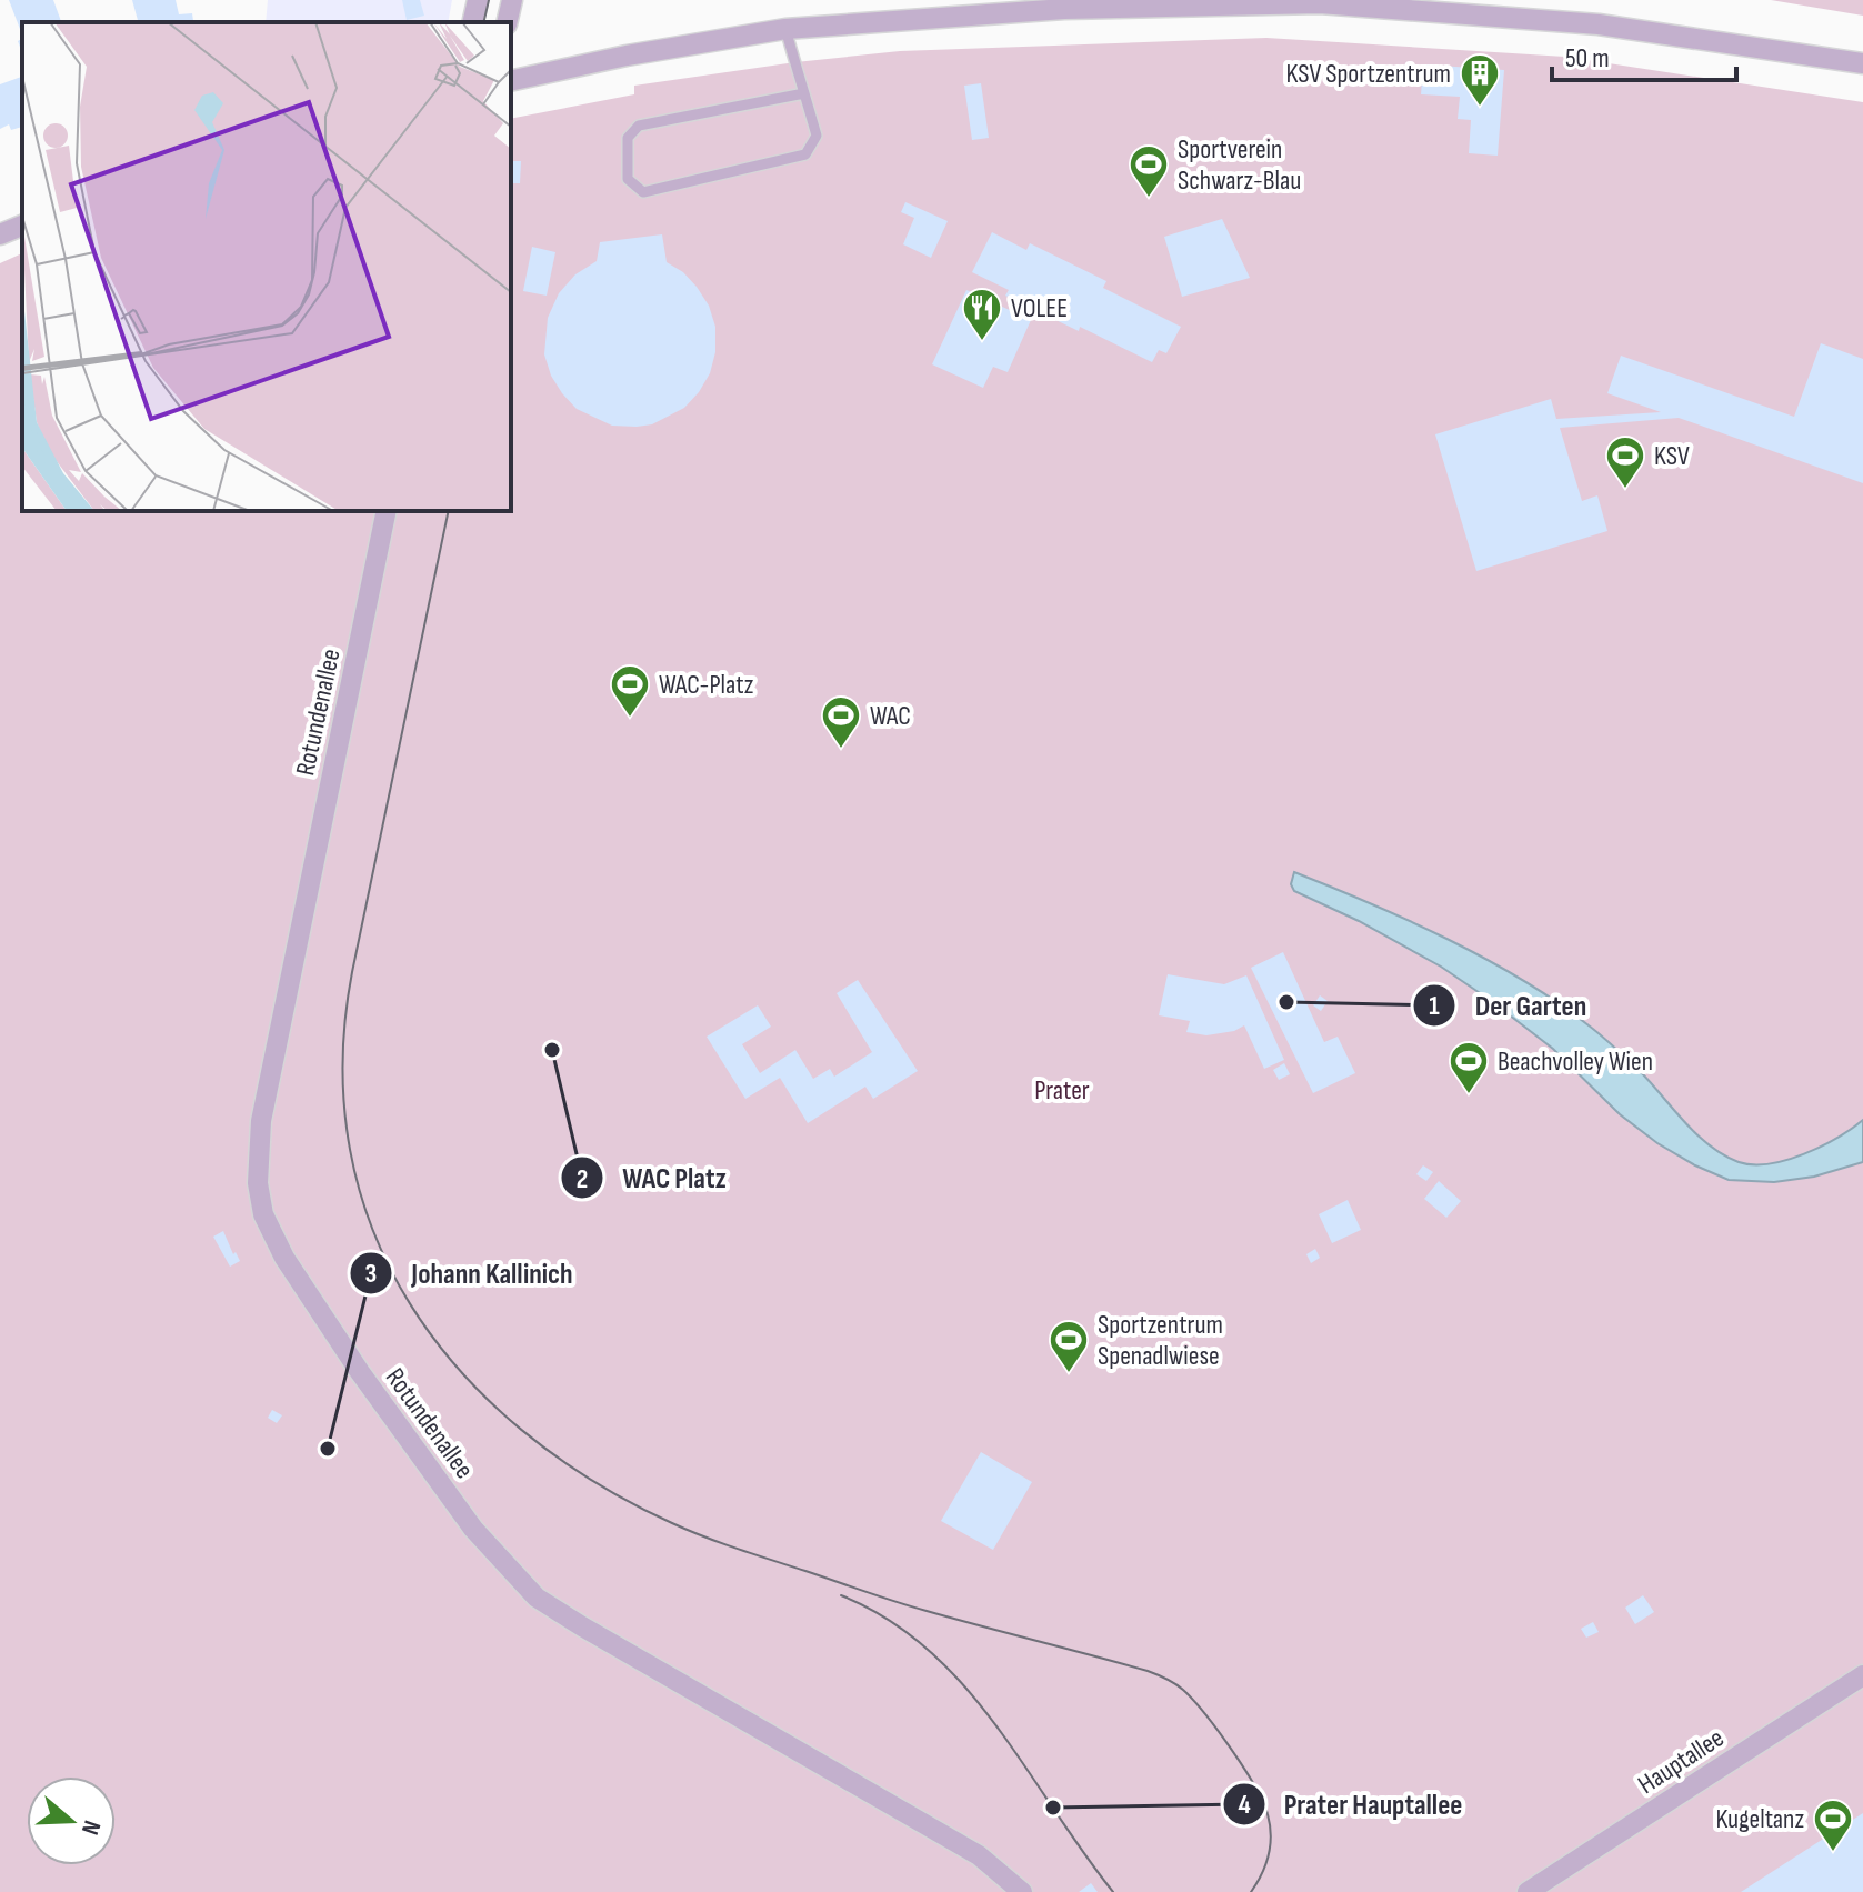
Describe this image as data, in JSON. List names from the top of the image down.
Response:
{
  "streets": {
    "street": ["Rotundenallee", "Hauptallee"]
  },
  "parks": ["Prater"],
  "places": {
    "building": ["KSV Sportzentrum"],
    "sports": [
      "Sportverein Schwarz-Blau",
      "KSV",
      "WAC-Platz",
      "WAC",
      "Beachvolley Wien",
      "Sportzentrum Spenadlwiese",
      "Kugeltanz"
    ],
    "restaurant": ["VOLEE"],
    "other": [
      "Der Garten",
      "WAC Platz",
      "Johann Kallinich",
      "Prater Hauptallee"
    ]
  },
  "scale_bar": "50 m",
  "north": "right"
}
